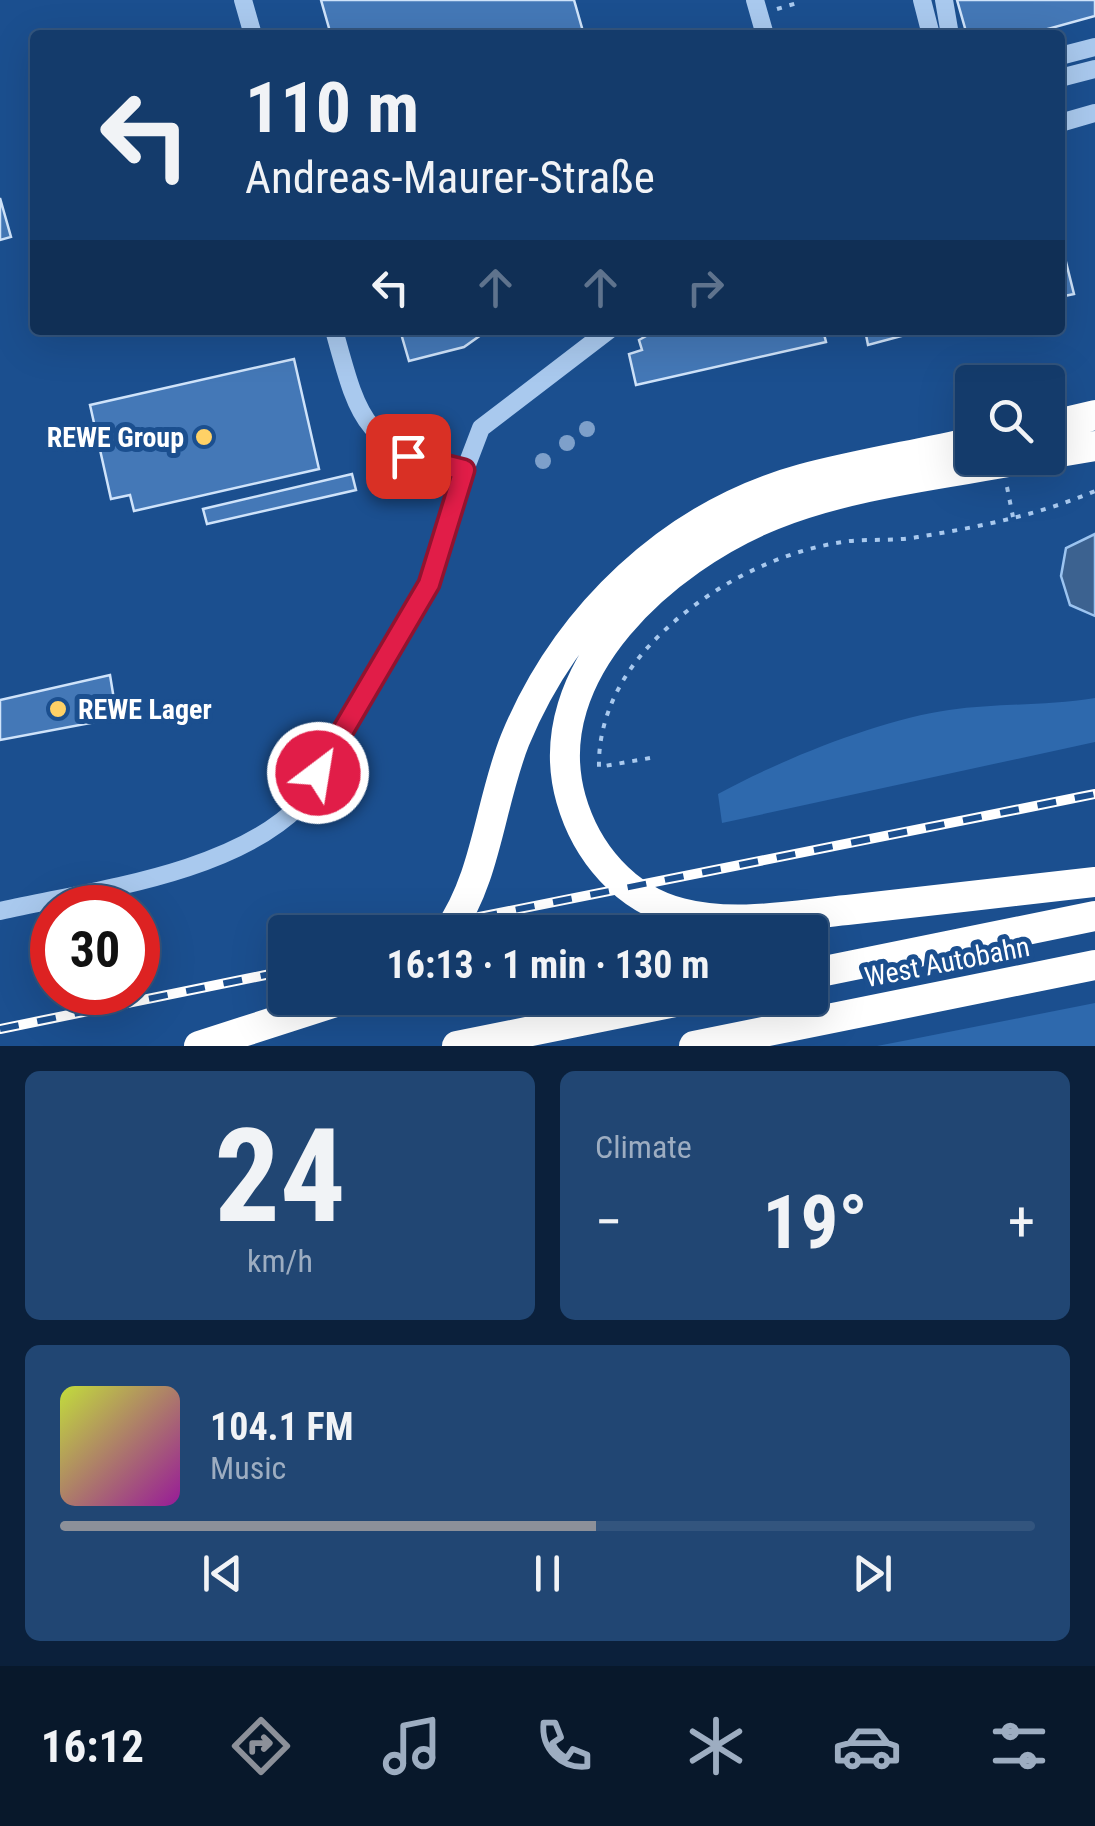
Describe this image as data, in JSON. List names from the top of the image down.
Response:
{
  "streets": {
    "highway": ["West Autobahn"]
  },
  "places": ["REWE Group", "REWE Lager"],
  "page": {
    "turn": ["110 m", "Andreas-Maurer-Straße"],
    "limit": "30",
    "trip": "16:13 · 1 min · 130 m",
    "tile": [
      ["24", "km/h"],
      "Climate"
    ],
    "heat": ["−", "19°", "+"],
    "song": ["104.1 FM", "Music"],
    "tabs": "16:12"
  }
}
